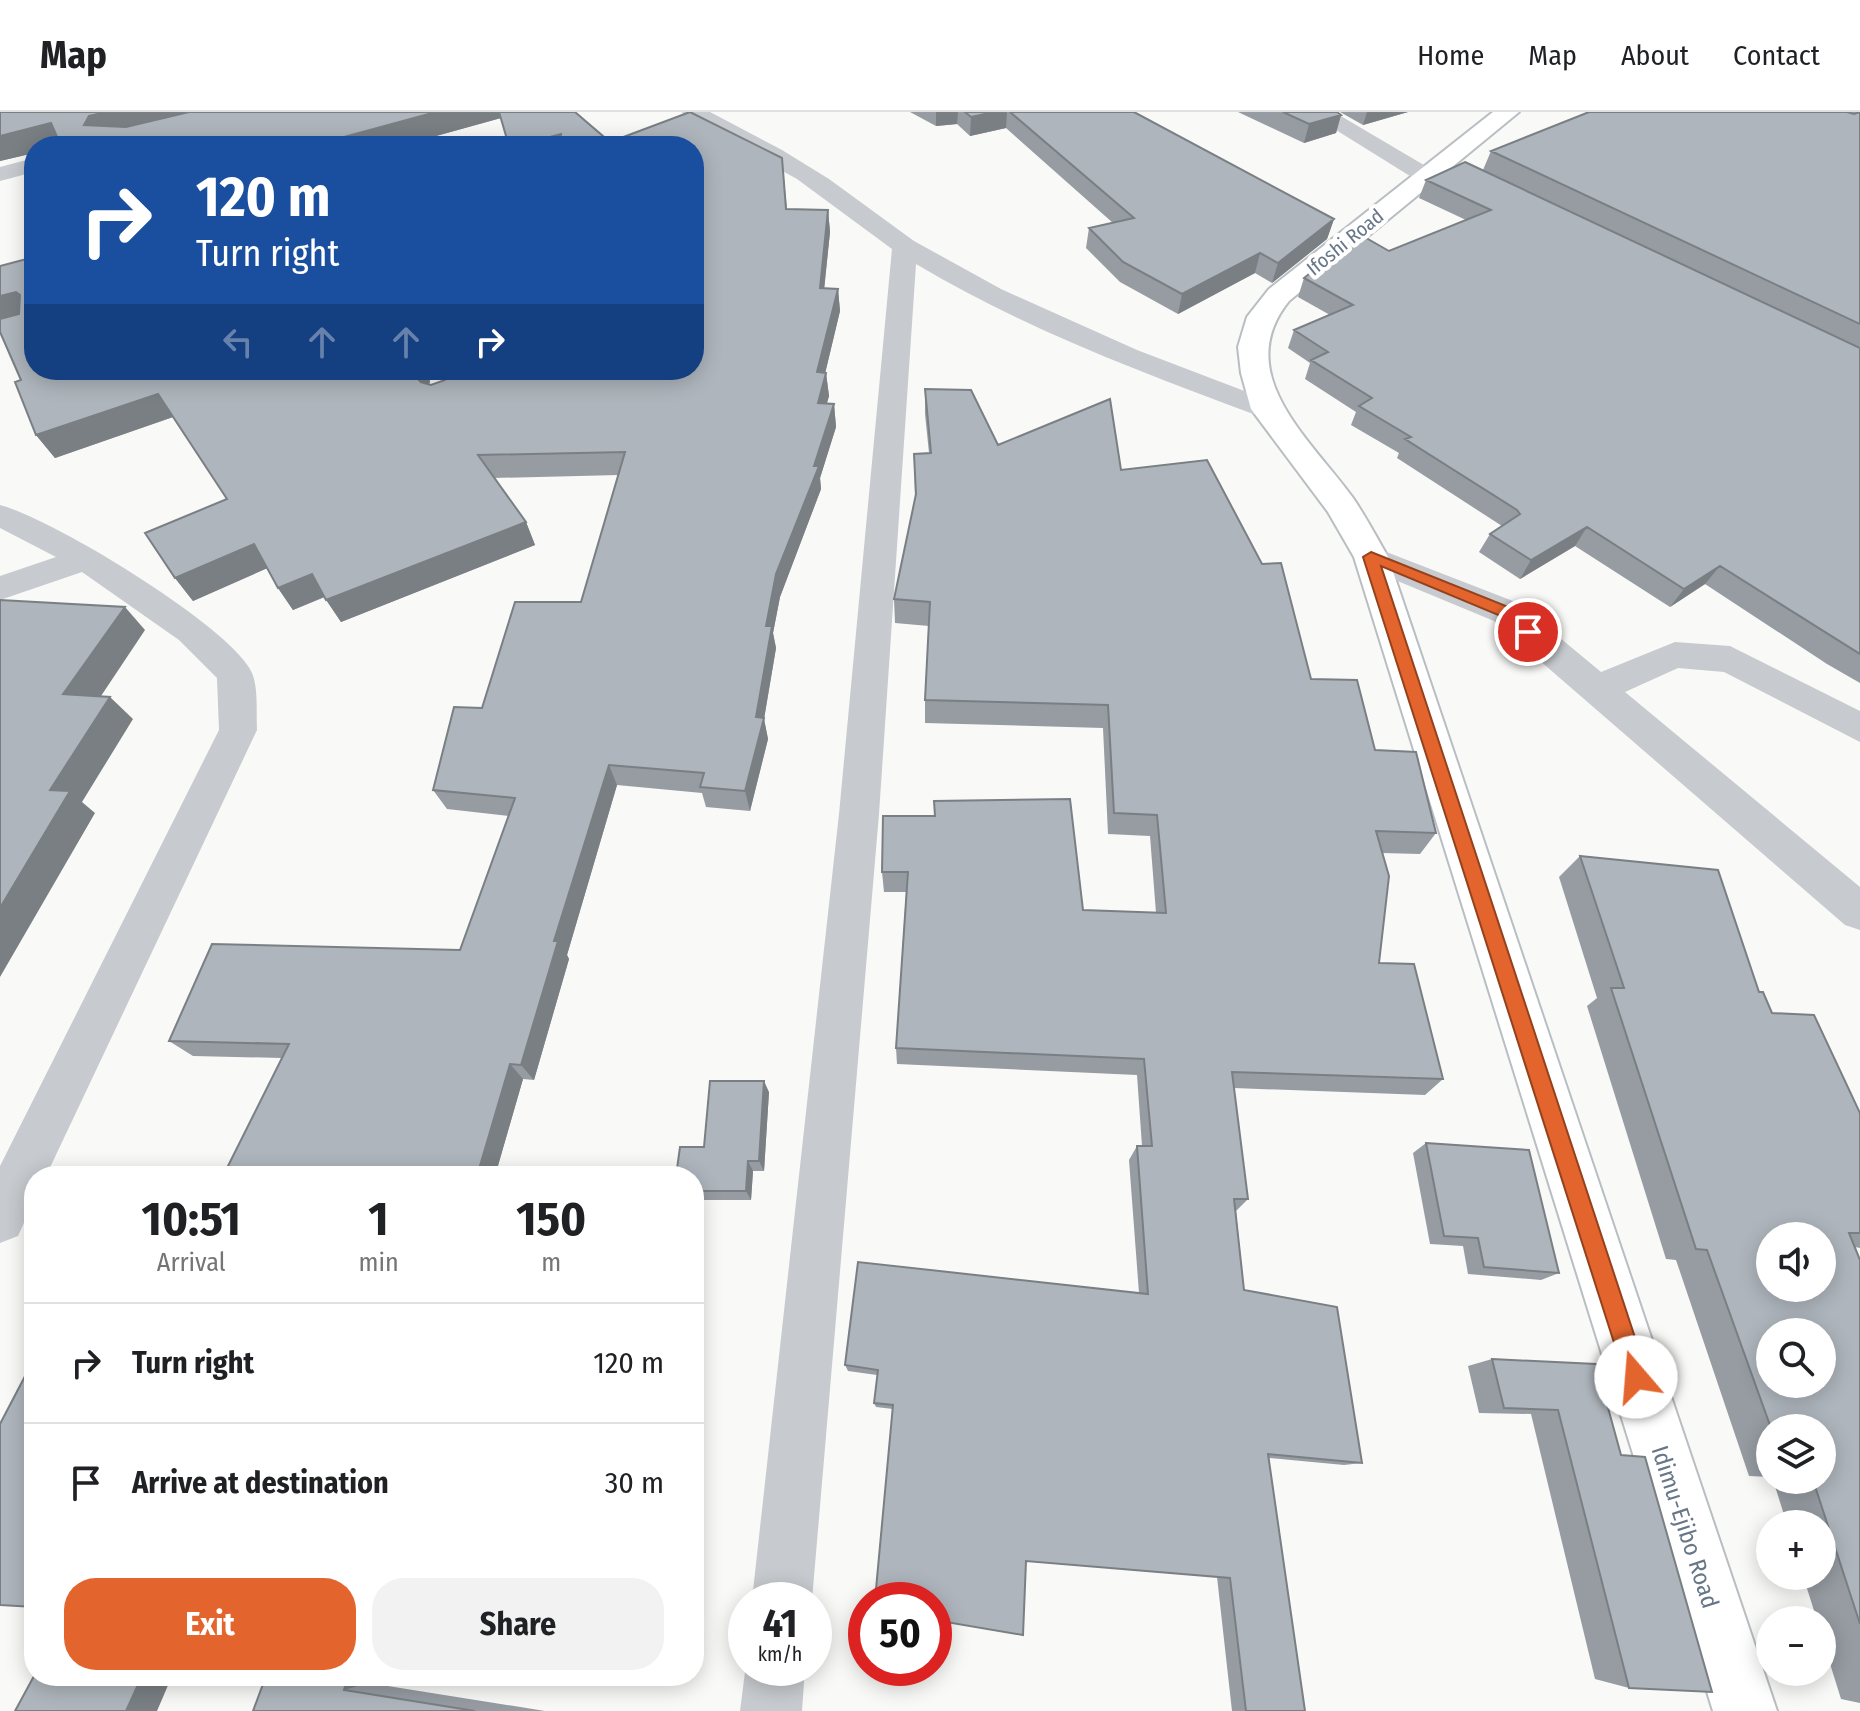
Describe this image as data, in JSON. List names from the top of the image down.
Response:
{
  "streets": {
    "main road": ["Ifoshi Road", "Idimu-Ejibo Road"]
  },
  "crossings": [
    ["Ifoshi Road", "Idimu-Ejibo Road"]
  ],
  "page": {
    "header": "Map",
    "nav": [
      "Home",
      "Map",
      "About",
      "Contact"
    ],
    "turn": ["120 m", "Turn right"],
    "eta": [
      "10:51",
      "Arrival",
      "1",
      "min",
      "150",
      "m"
    ],
    "map_buttons": ["+", "−"],
    "list": [
      {
        "name": "Turn right",
        "value": "120 m"
      },
      {
        "name": "Arrive at destination",
        "value": "30 m"
      }
    ],
    "buttons": ["Exit", "Share"],
    "speed": "41 km/h",
    "limit": "50"
  }
}
